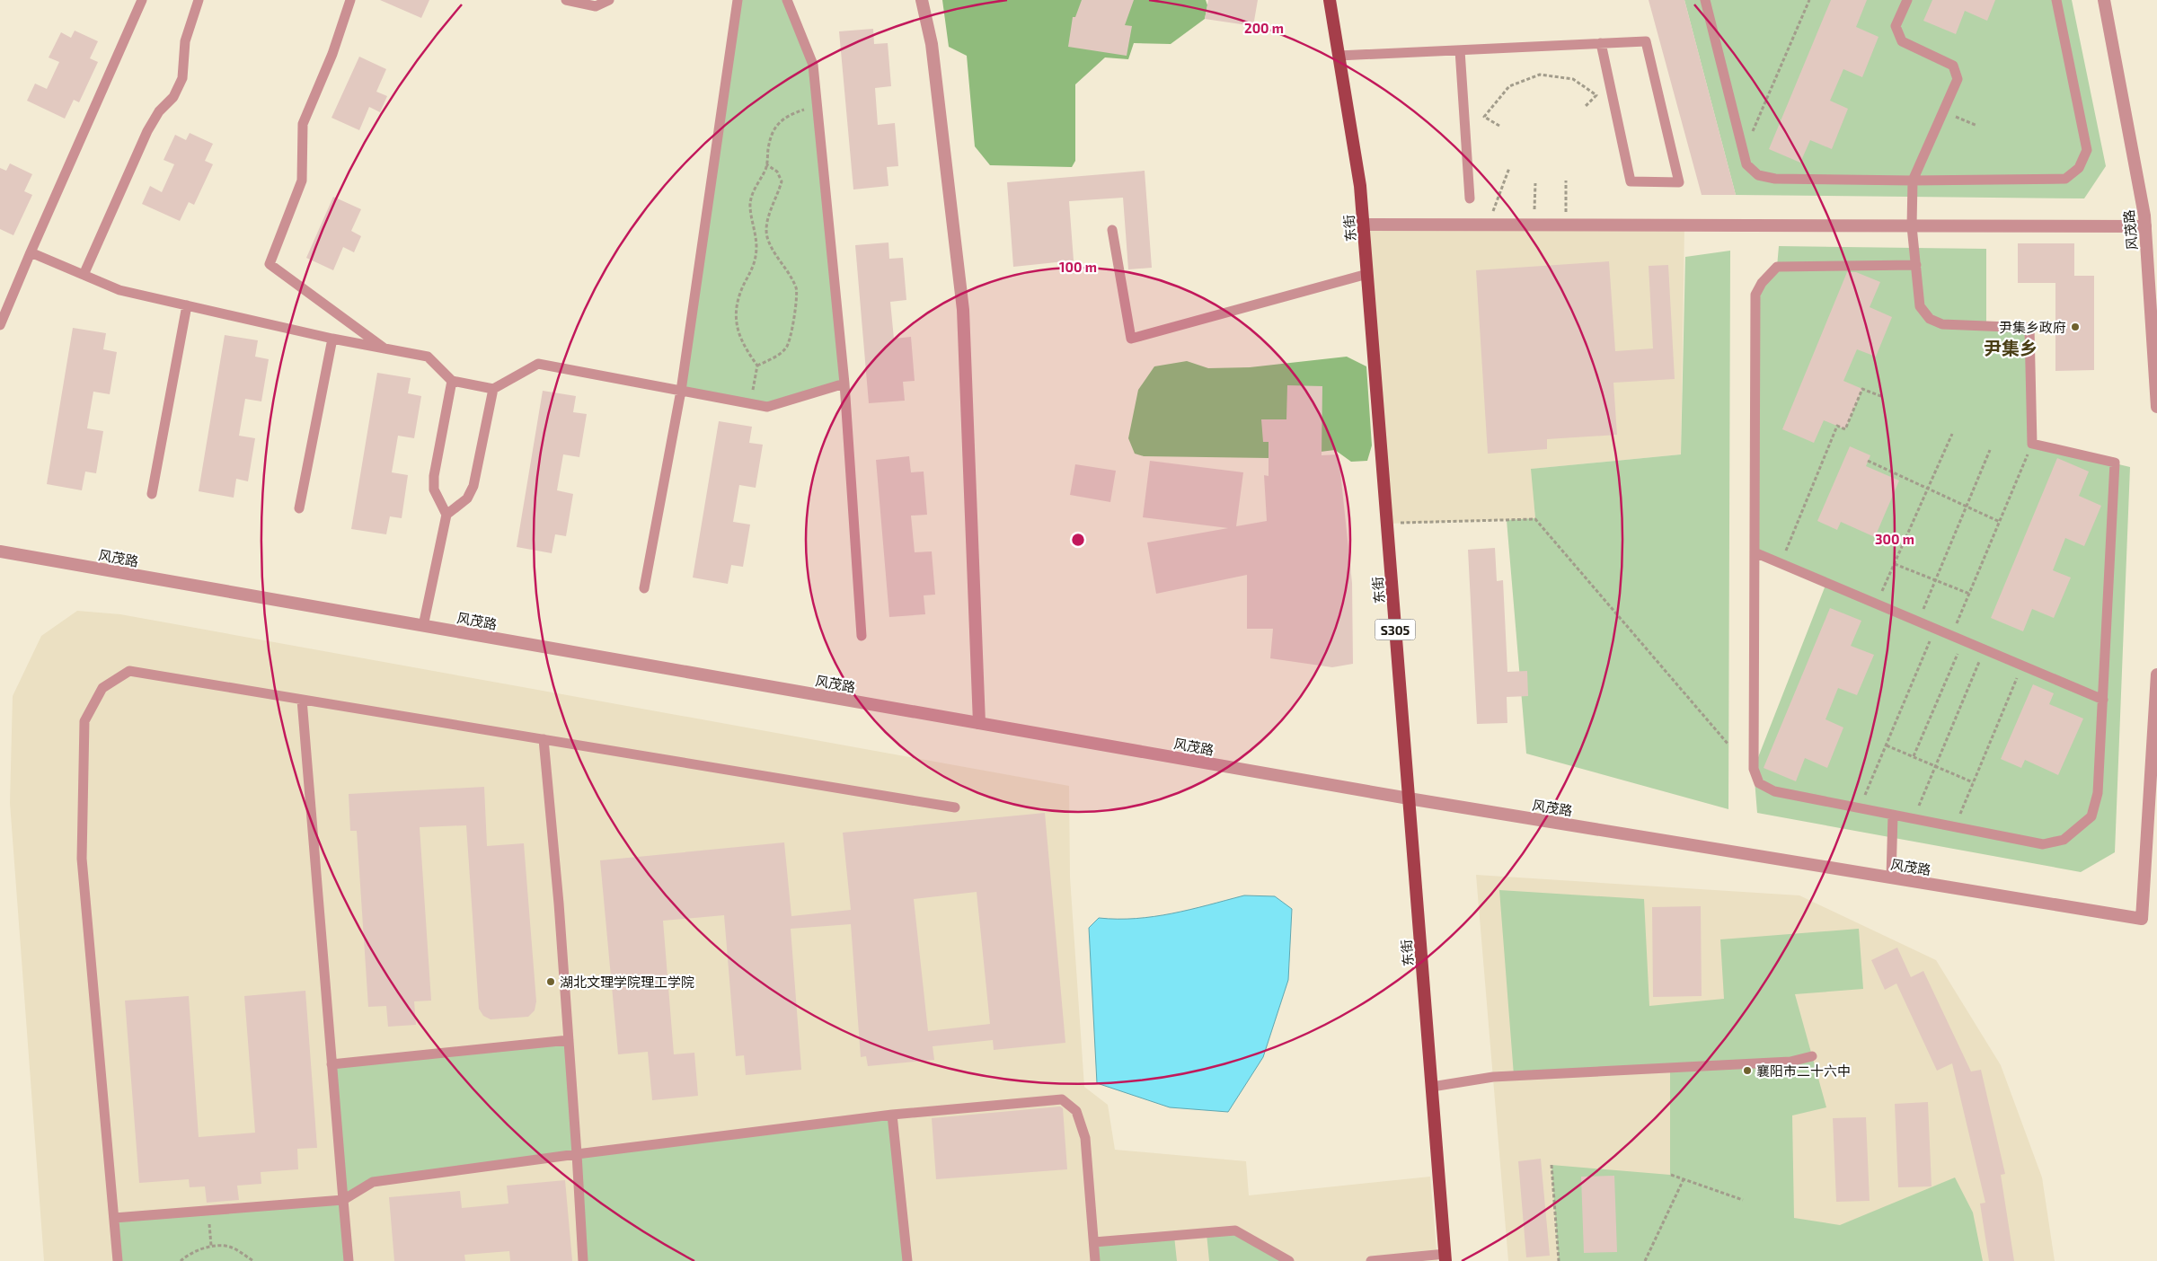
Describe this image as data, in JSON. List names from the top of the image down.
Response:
{
  "streets": {
    "main road": ["东街", "S305"],
    "street": ["风茂路"]
  },
  "crossings": [
    ["东街", "风茂路"]
  ],
  "districts": ["尹集乡"],
  "places": ["尹集乡政府", "湖北文理学院理工学院", "襄阳市二十六中"],
  "rings": ["200 m", "100 m", "300 m"]
}
